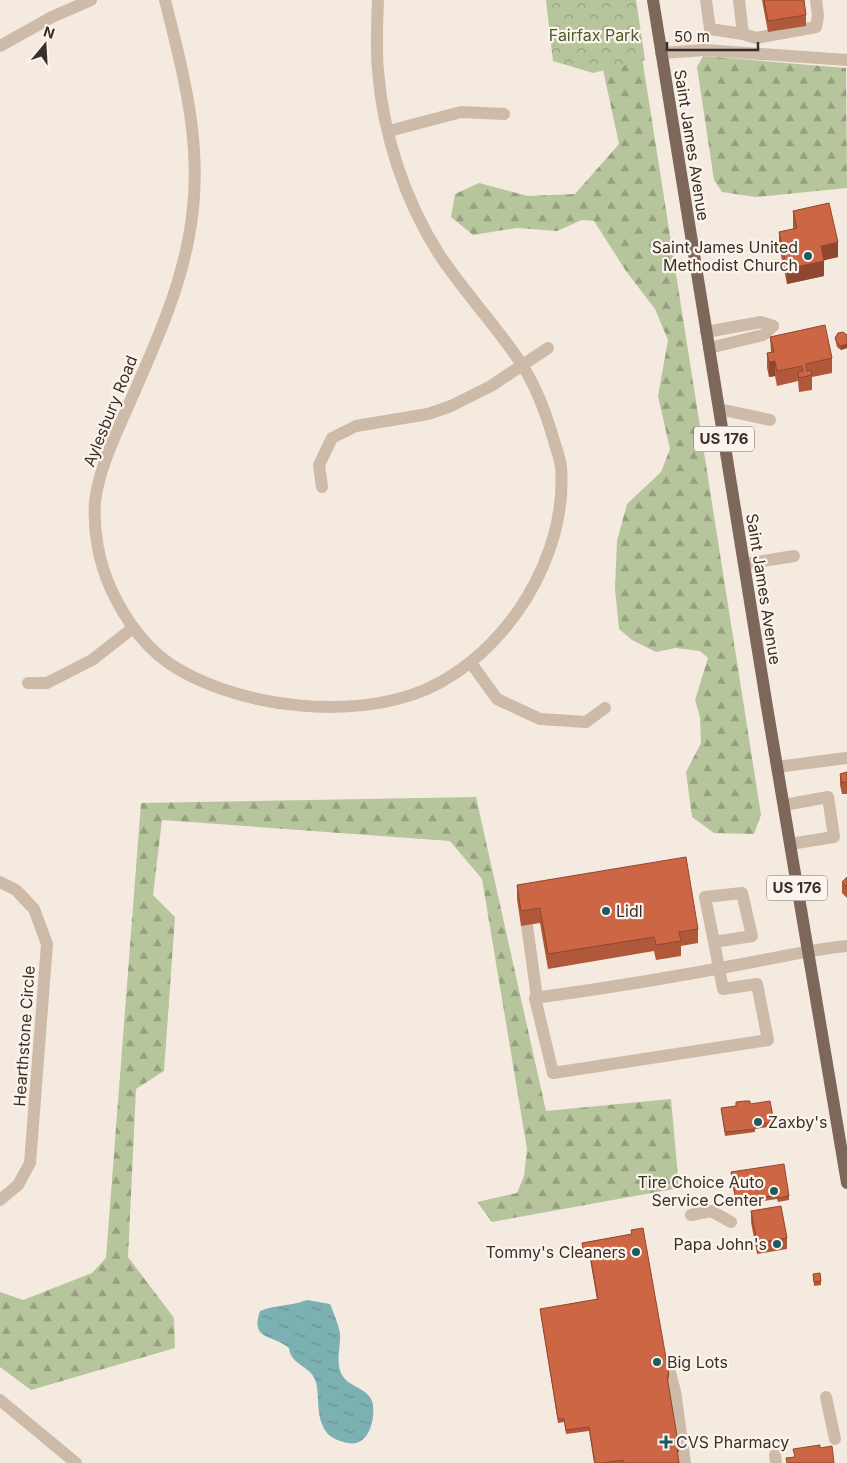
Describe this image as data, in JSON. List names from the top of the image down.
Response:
{
  "streets": {
    "main road": ["Saint James Avenue", "US 176"],
    "street": ["Aylesbury Road", "Hearthstone Circle"]
  },
  "parks": ["Fairfax Park"],
  "places": {
    "other": [
      "Saint James United Methodist Church",
      "Lidl",
      "Zaxby's",
      "Tire Choice Auto Service Center",
      "Papa John's",
      "Tommy's Cleaners",
      "Big Lots"
    ],
    "health": ["CVS Pharmacy"]
  },
  "scale_bar": "50 m",
  "north": "top"
}
